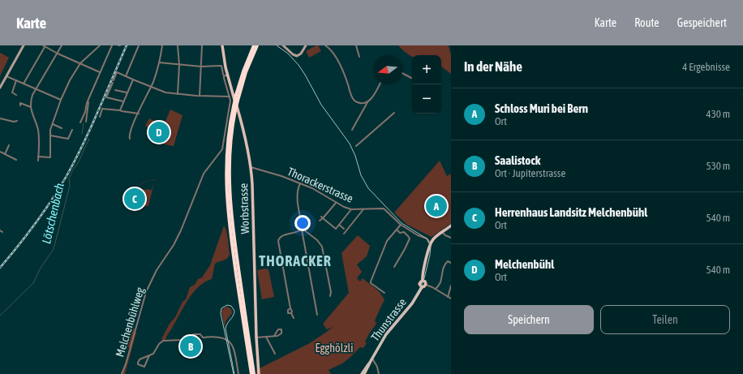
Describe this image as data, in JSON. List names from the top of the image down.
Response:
{
  "streets": {
    "main road": ["Worbstrasse", "Thunstrasse"],
    "street": ["Thorackerstrasse", "Melchenbühlweg"]
  },
  "crossings": [
    ["Thorackerstrasse", "Worbstrasse"],
    ["Worbstrasse", "Melchenbühlweg"]
  ],
  "districts": ["THORACKER"],
  "water": ["Lötschenbach"],
  "parks": ["Egghölzli"],
  "north": "left",
  "page": {
    "header": "Karte",
    "nav": ["Karte", "Route", "Gespeichert"],
    "heading": ["In der Nähe", "4 Ergebnisse"],
    "map_buttons": ["+", "−"],
    "list": [
      {
        "mark": "A",
        "name": "Schloss Muri bei Bern",
        "note": "Ort",
        "value": "430 m"
      },
      {
        "mark": "B",
        "name": "Saalistock",
        "note": "Ort · Jupiterstrasse",
        "value": "530 m"
      },
      {
        "mark": "C",
        "name": "Herrenhaus Landsitz Melchenbühl",
        "note": "Ort",
        "value": "540 m"
      },
      {
        "mark": "D",
        "name": "Melchenbühl",
        "note": "Ort",
        "value": "540 m"
      }
    ],
    "pins": [
      "D",
      "C",
      "A",
      "B"
    ],
    "buttons": ["Speichern", "Teilen"]
  }
}
